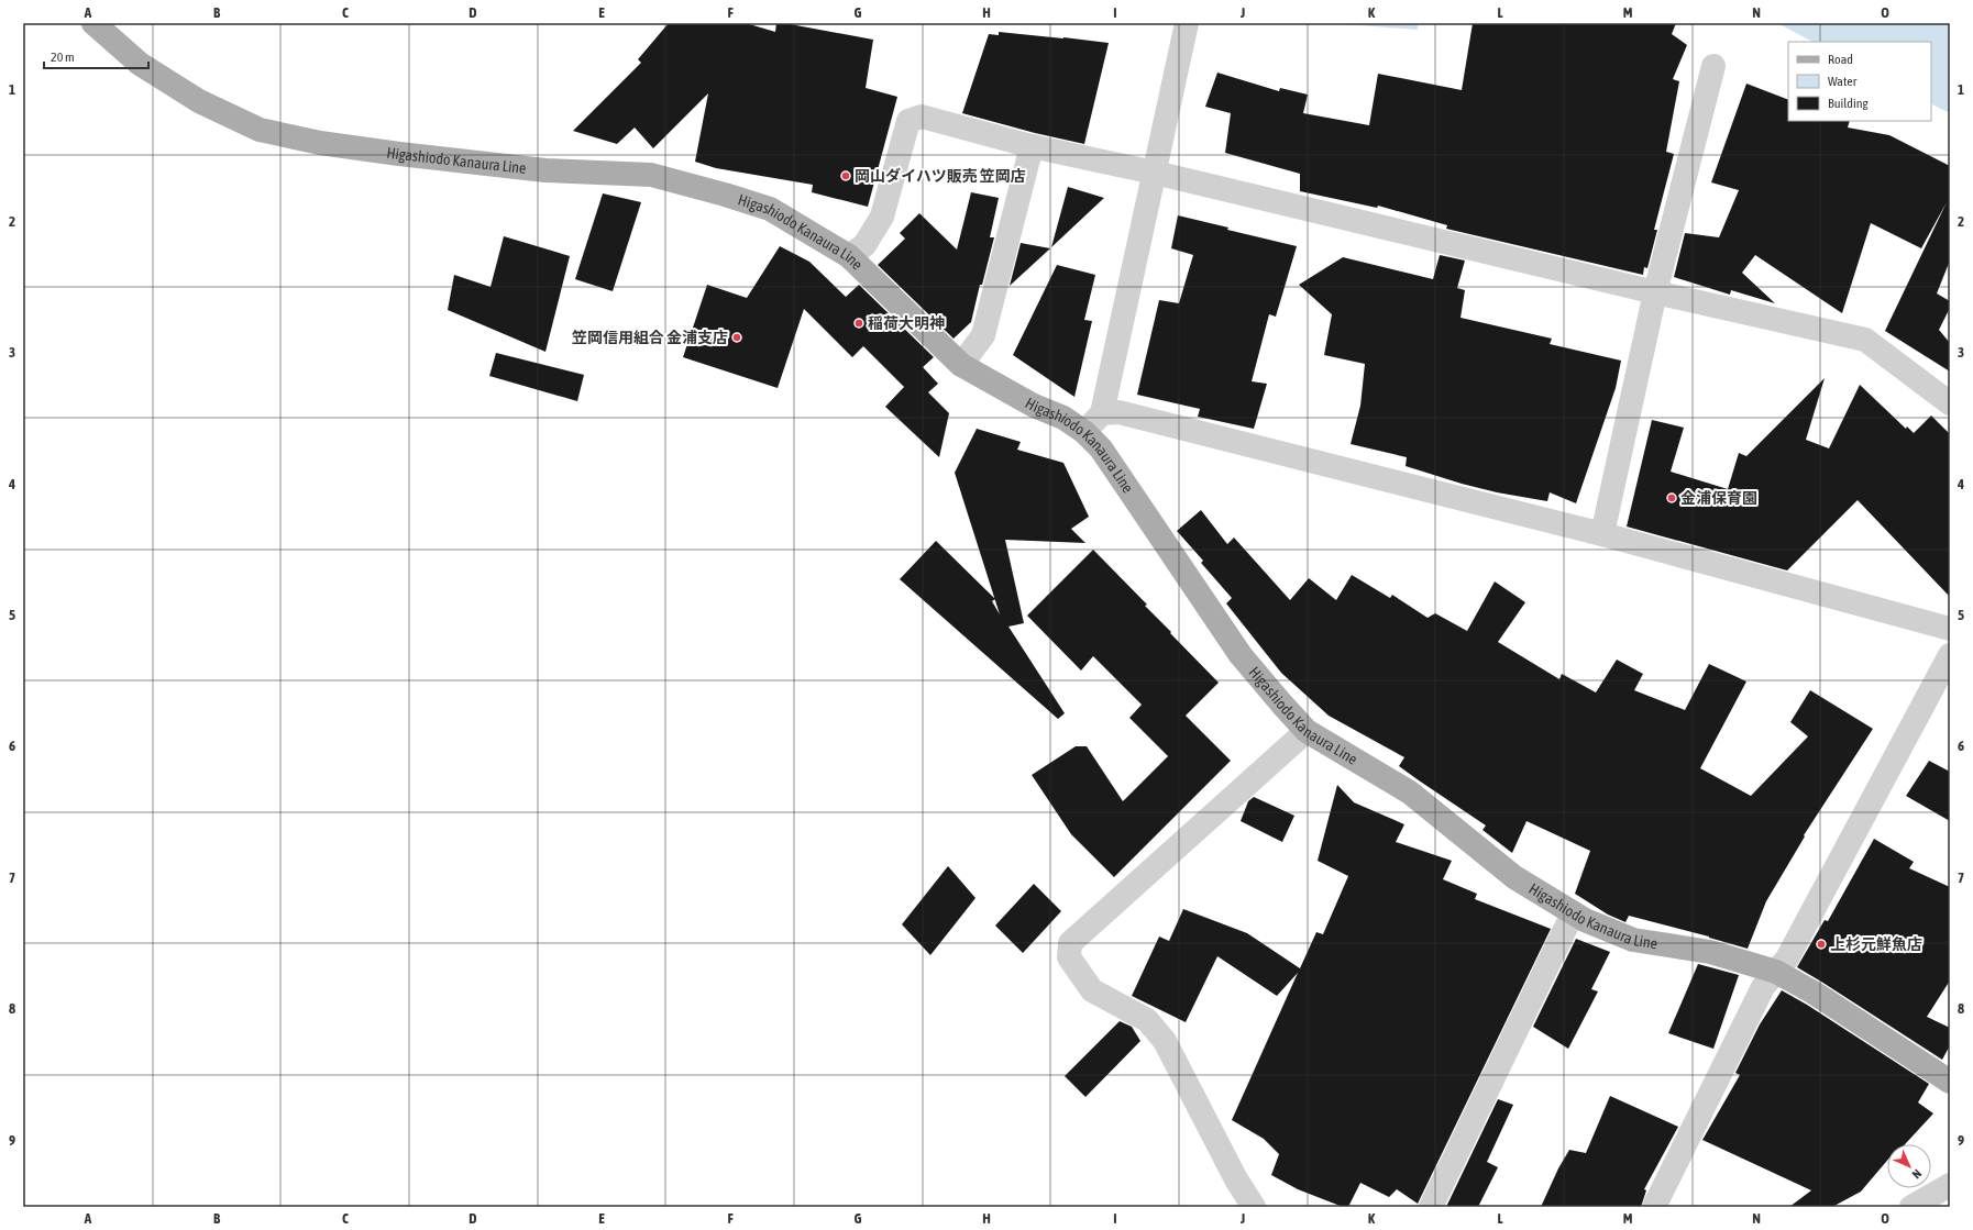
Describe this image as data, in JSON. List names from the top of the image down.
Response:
{
  "streets": {
    "main road": ["Higashiodo Kanaura Line"]
  },
  "places": [
    "岡山ダイハツ販売 笠岡店",
    "稲荷大明神",
    "笠岡信用組合 金浦支店",
    "金浦保育園",
    "上杉元鮮魚店"
  ],
  "legend": ["Road", "Water", "Building"],
  "scale_bar": "20 m",
  "north": "bottom right",
  "grid": {
    "columns": [
      "A",
      "B",
      "C",
      "D",
      "E",
      "F",
      "G",
      "H",
      "I",
      "J",
      "K",
      "L",
      "M",
      "N",
      "O"
    ],
    "rows": [
      "1",
      "2",
      "3",
      "4",
      "5",
      "6",
      "7",
      "8",
      "9"
    ]
  }
}
